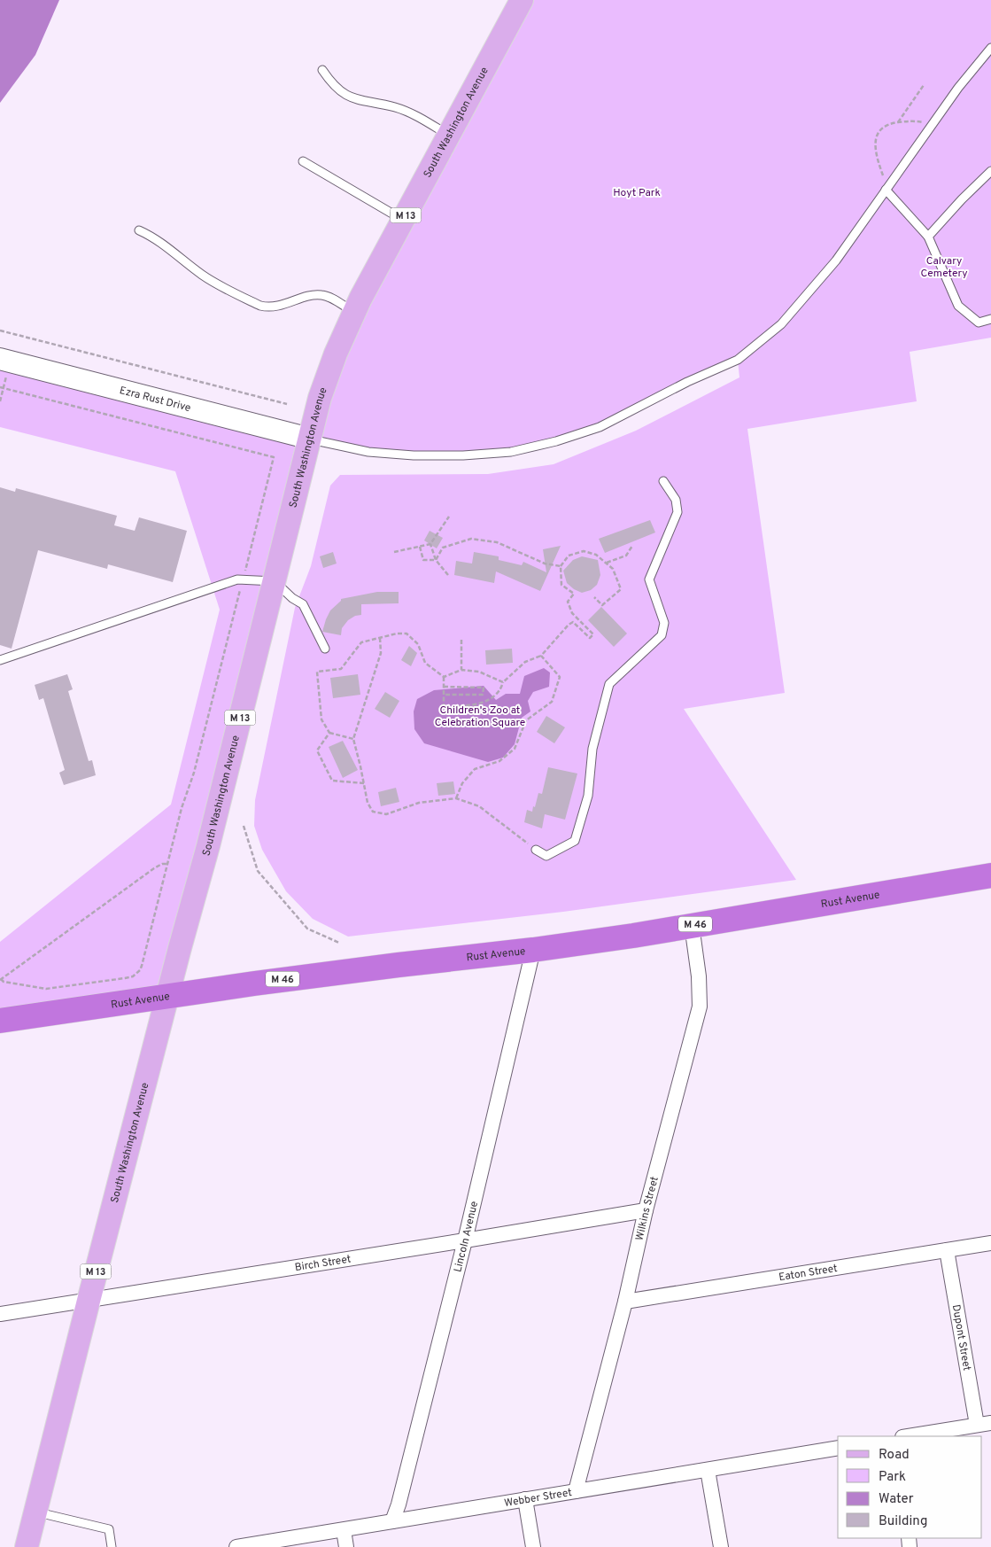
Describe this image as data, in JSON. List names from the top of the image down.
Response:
{
  "streets": {
    "highway": ["Rust Avenue", "M 46"],
    "main road": ["South Washington Avenue", "M 13", "Ezra Rust Drive"],
    "street": [
      "Wilkins Street",
      "Lincoln Avenue",
      "Birch Street",
      "Eaton Street",
      "Dupont Street",
      "Webber Street"
    ]
  },
  "crossings": [
    ["South Washington Avenue", "Ezra Rust Drive"],
    ["South Washington Avenue", "Rust Avenue"],
    ["South Washington Avenue", "Birch Street"],
    ["Rust Avenue", "Wilkins Street"],
    ["Rust Avenue", "Lincoln Avenue"],
    ["Wilkins Street", "Birch Street"],
    ["Wilkins Street", "Eaton Street"],
    ["Wilkins Street", "Webber Street"],
    ["Lincoln Avenue", "Birch Street"],
    ["Lincoln Avenue", "Webber Street"],
    ["Eaton Street", "Dupont Street"]
  ],
  "parks": ["Hoyt Park", "Calvary Cemetery", "Children's Zoo at Celebration Square"],
  "legend": [
    "Road",
    "Park",
    "Water",
    "Building"
  ]
}
